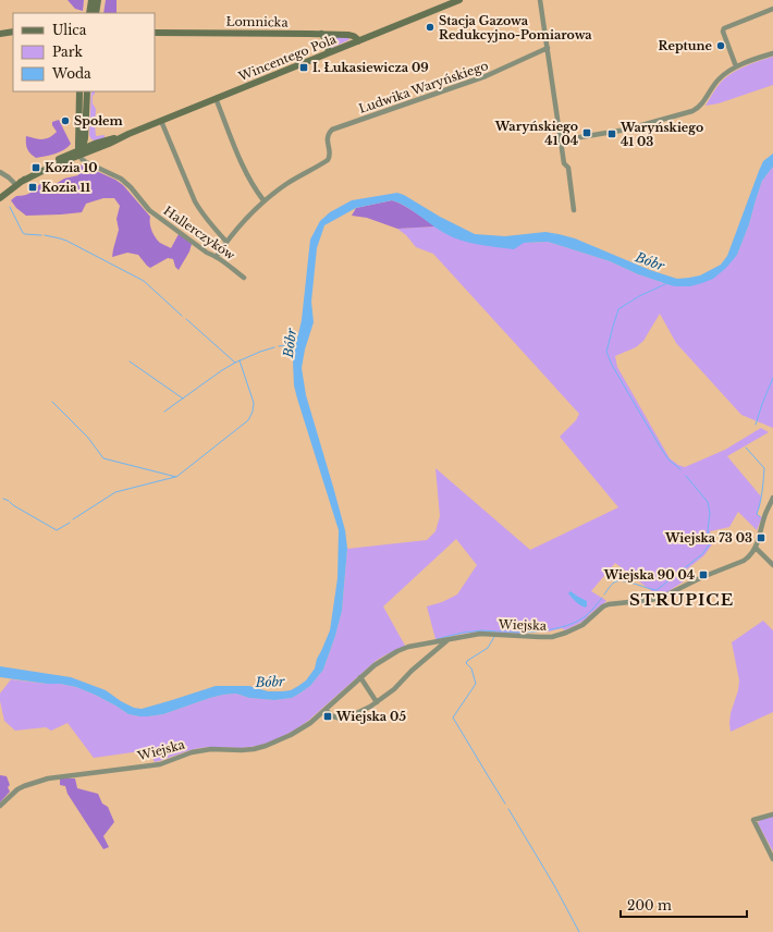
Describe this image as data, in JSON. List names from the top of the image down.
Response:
{
  "streets": {
    "street": [
      "Łomnicka",
      "Wincentego Pola",
      "Ludwika Waryńskiego",
      "Hallerczyków",
      "Wiejska"
    ]
  },
  "crossings": [
    ["Łomnicka", "Wincentego Pola"],
    ["Wincentego Pola", "Hallerczyków"]
  ],
  "districts": ["STRUPICE"],
  "water": ["Bóbr"],
  "places": {
    "other": ["Stacja Gazowa Redukcyjno-Pomiarowa", "Reptune", "Społem"],
    "transit": [
      "I. Łukasiewicza 09",
      "Waryńskiego 41 04",
      "Waryńskiego 41 03",
      "Kozia 10",
      "Kozia 11",
      "Wiejska 73 03",
      "Wiejska 90 04",
      "Wiejska 05"
    ]
  },
  "legend": ["Ulica", "Park", "Woda"],
  "scale_bar": "200 m"
}
